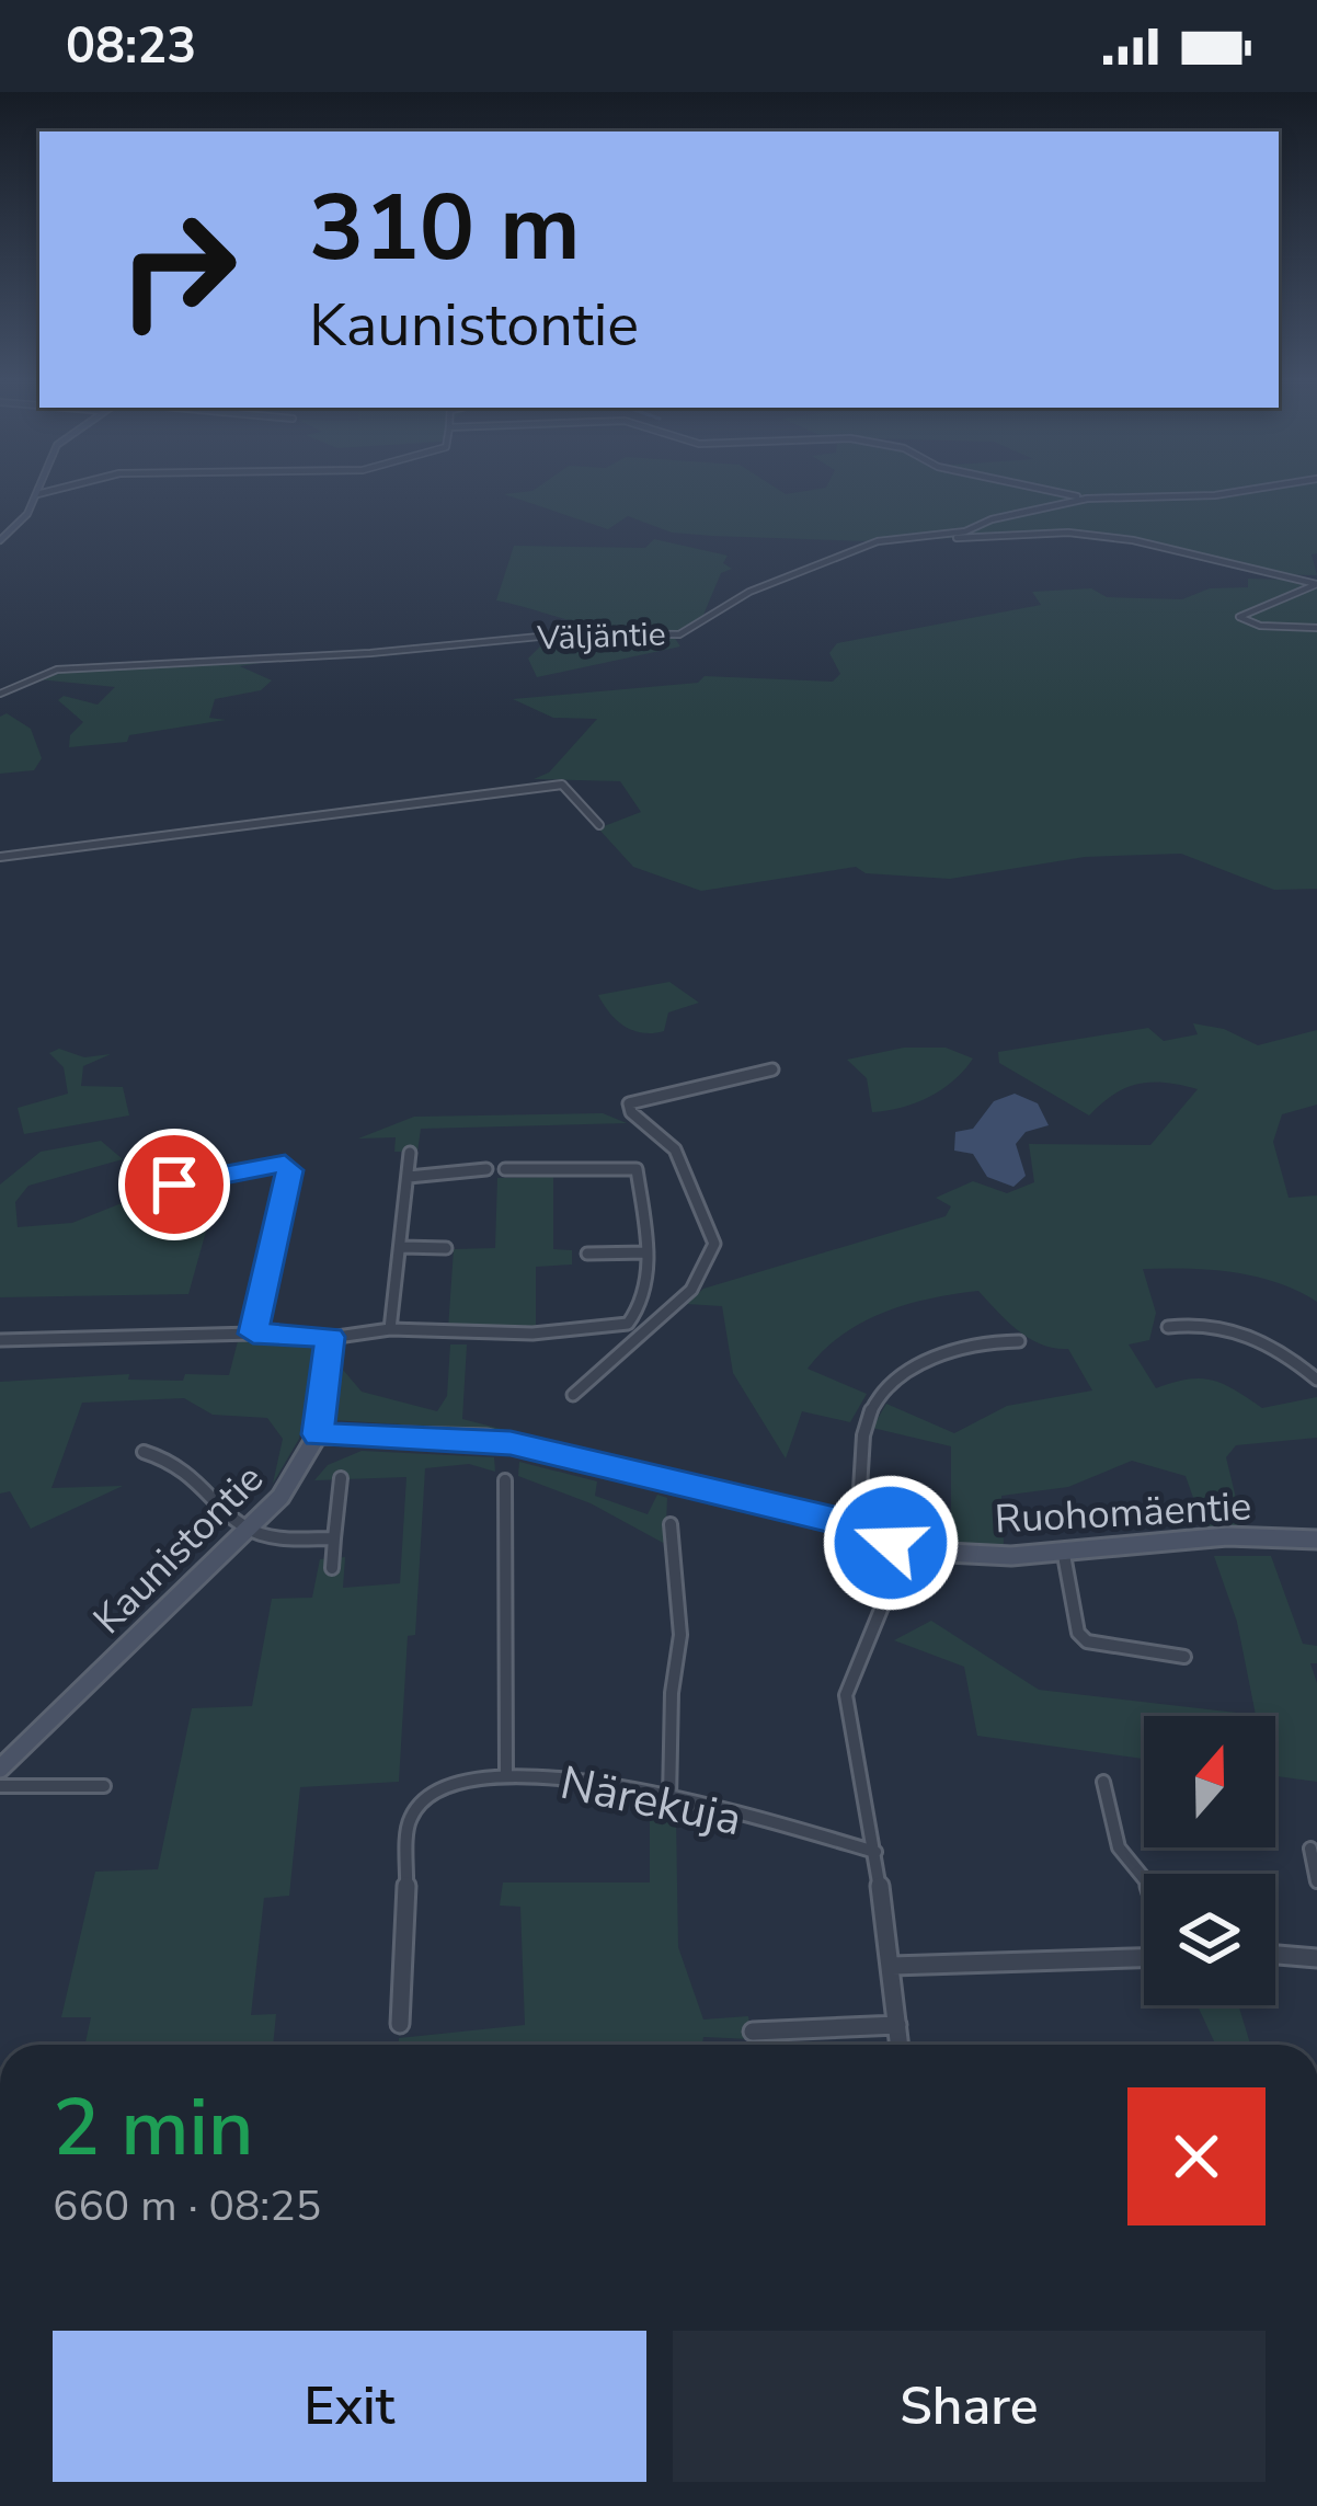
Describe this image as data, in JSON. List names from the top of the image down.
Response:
{
  "streets": {
    "street": [
      "Väljäntie",
      "Ruohomäentie",
      "Kaunistontie",
      "Närekuja"
    ]
  },
  "crossings": [
    ["Ruohomäentie", "Kaunistontie"]
  ],
  "north": "top",
  "page": {
    "status": "08:23",
    "turn": ["310 m", "Kaunistontie"],
    "heading": ["2 min", "660 m · 08:25"],
    "buttons": ["Exit", "Share"]
  }
}
